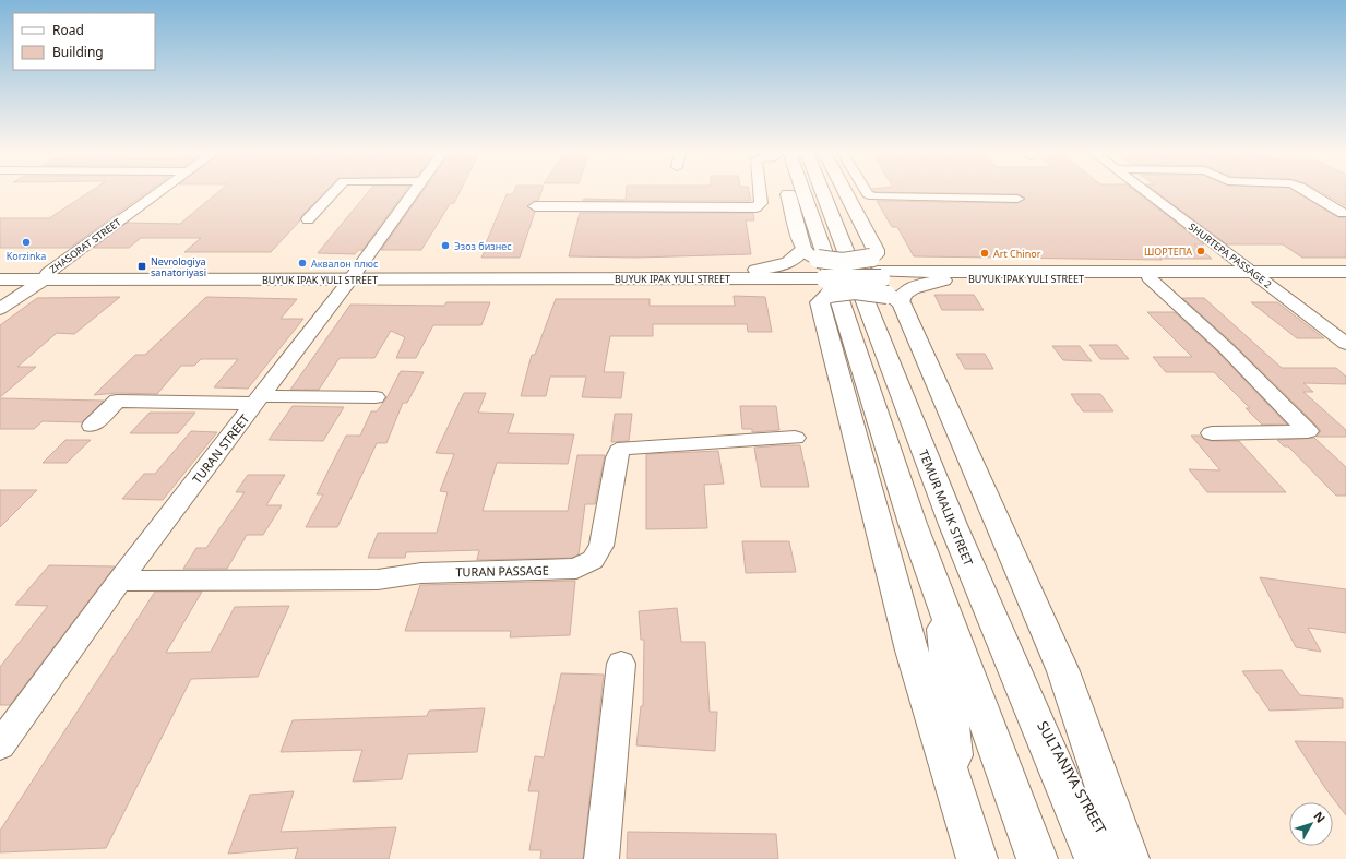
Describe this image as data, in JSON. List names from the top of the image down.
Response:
{
  "streets": {
    "main road": ["BUYUK IPAK YULI STREET", "TEMUR MALIK STREET"],
    "street": [
      "ZHASORAT STREET",
      "SHURTEPA PASSAGE 2",
      "TURAN STREET",
      "TURAN PASSAGE",
      "SULTАNIYA STREET"
    ]
  },
  "crossings": [
    ["ZHASORAT STREET", "BUYUK IPAK YULI STREET"],
    ["SHURTEPA PASSAGE 2", "BUYUK IPAK YULI STREET"],
    ["BUYUK IPAK YULI STREET", "TURAN STREET"],
    ["TURAN STREET", "TURAN PASSAGE"],
    ["TEMUR MALIK STREET", "SULTАNIYA STREET"]
  ],
  "places": {
    "other": [
      "Korzinka",
      "Эзоз бизнес",
      "ШОРТЕПА",
      "Art Chinor",
      "Аквалон плюс"
    ],
    "transit": ["Nevrologiya sanatoriyasi"]
  },
  "legend": ["Road", "Building"],
  "north": "top right"
}
